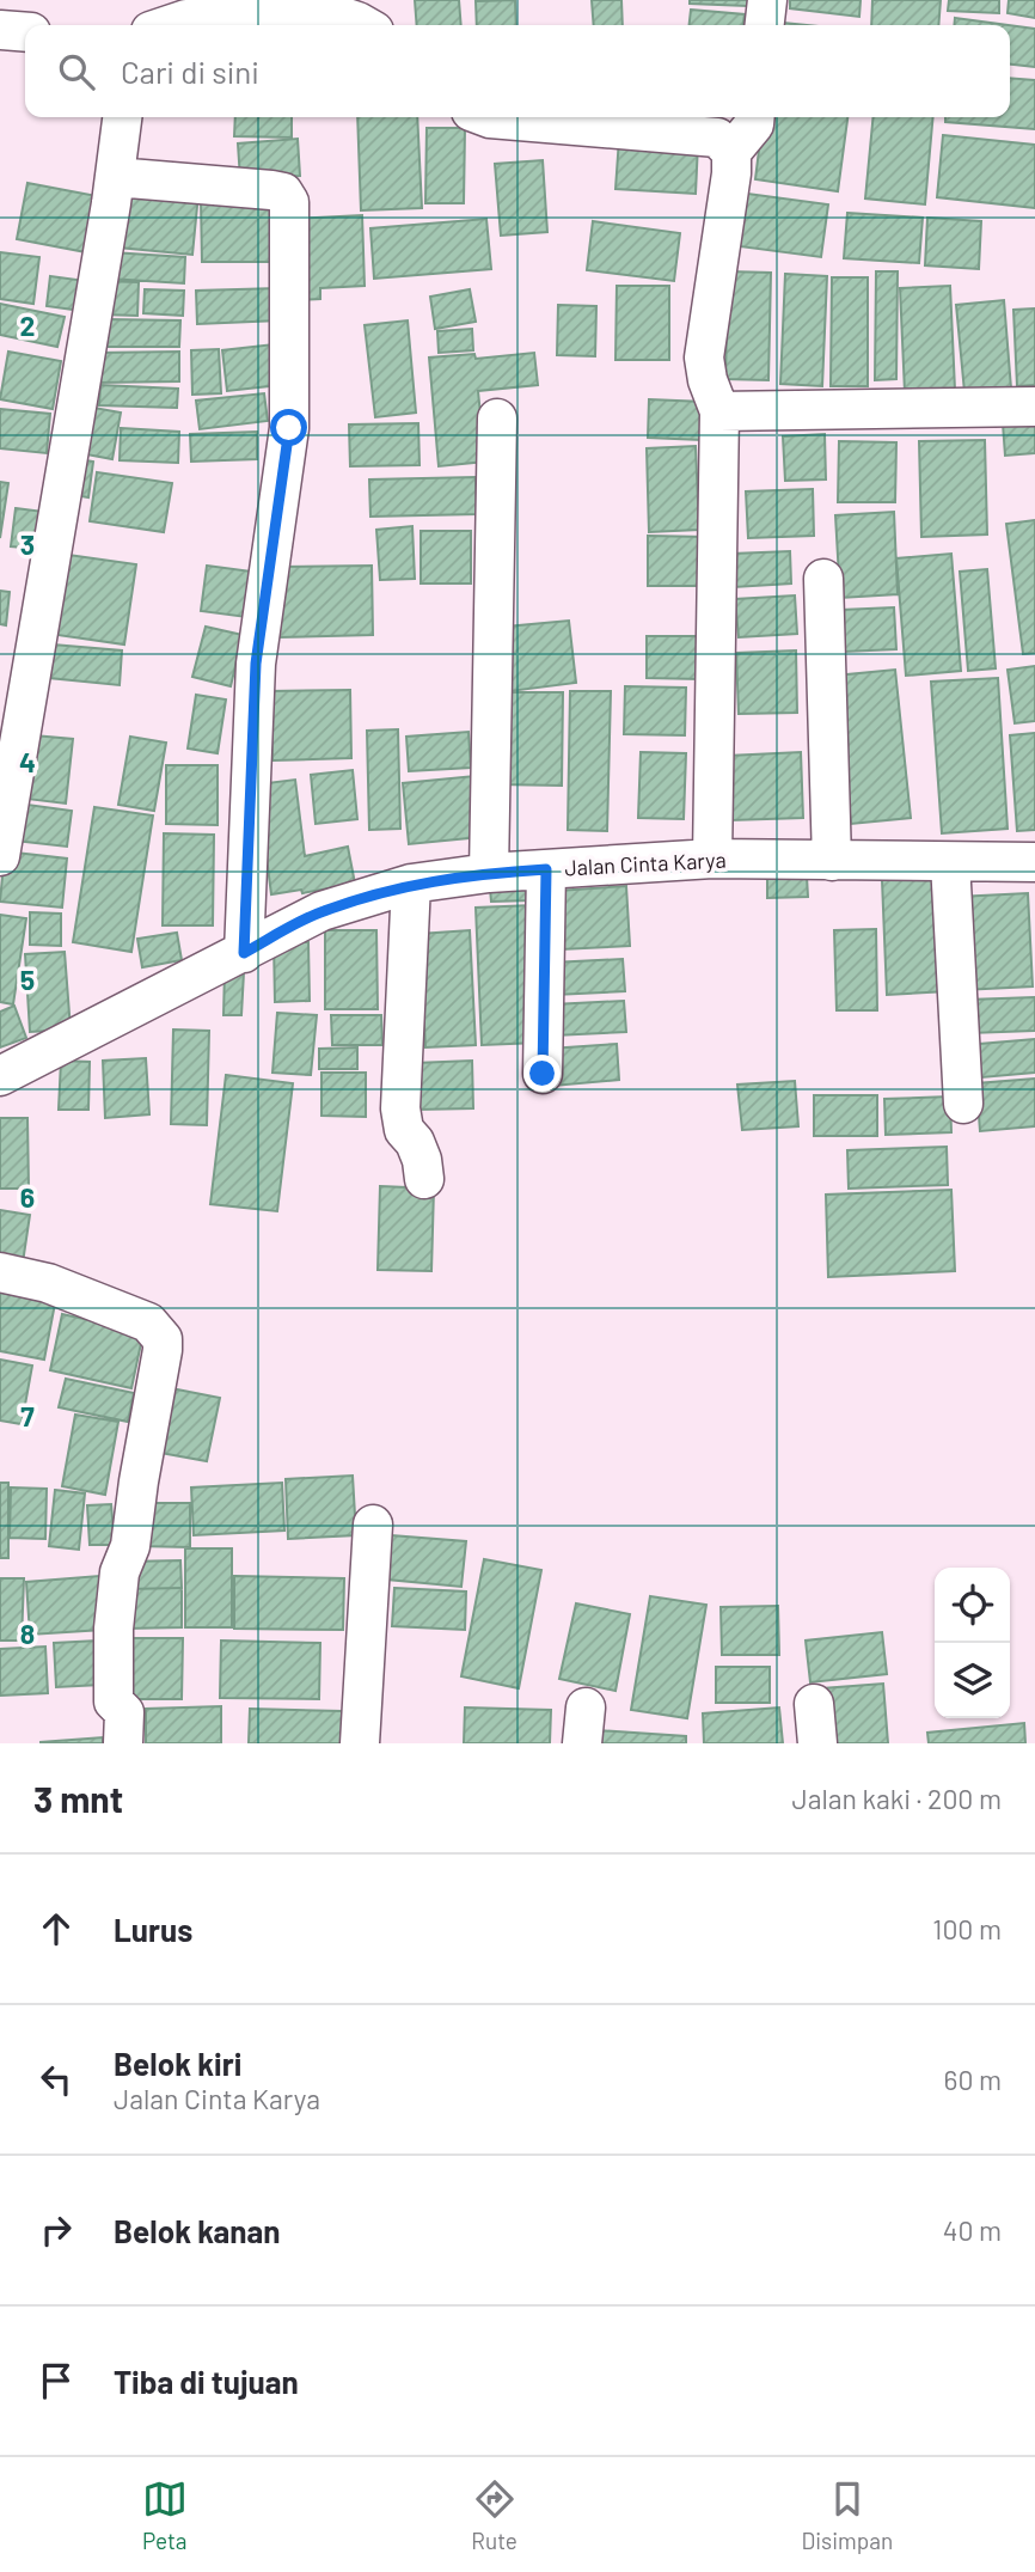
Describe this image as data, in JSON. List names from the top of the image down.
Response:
{
  "streets": {
    "street": ["Jalan Cinta Karya"]
  },
  "page": {
    "search": "Cari di sini",
    "heading": ["3 mnt", "Jalan kaki · 200 m"],
    "list": [
      ["Lurus", "100 m"],
      ["Belok kiri", "Jalan Cinta Karya", "60 m"],
      ["Belok kanan", "40 m"],
      "Tiba di tujuan"
    ],
    "nav": ["Peta", "Rute", "Disimpan"]
  },
  "grid": {
    "rows": [
      "2",
      "3",
      "4",
      "5",
      "6",
      "7",
      "8"
    ]
  }
}
